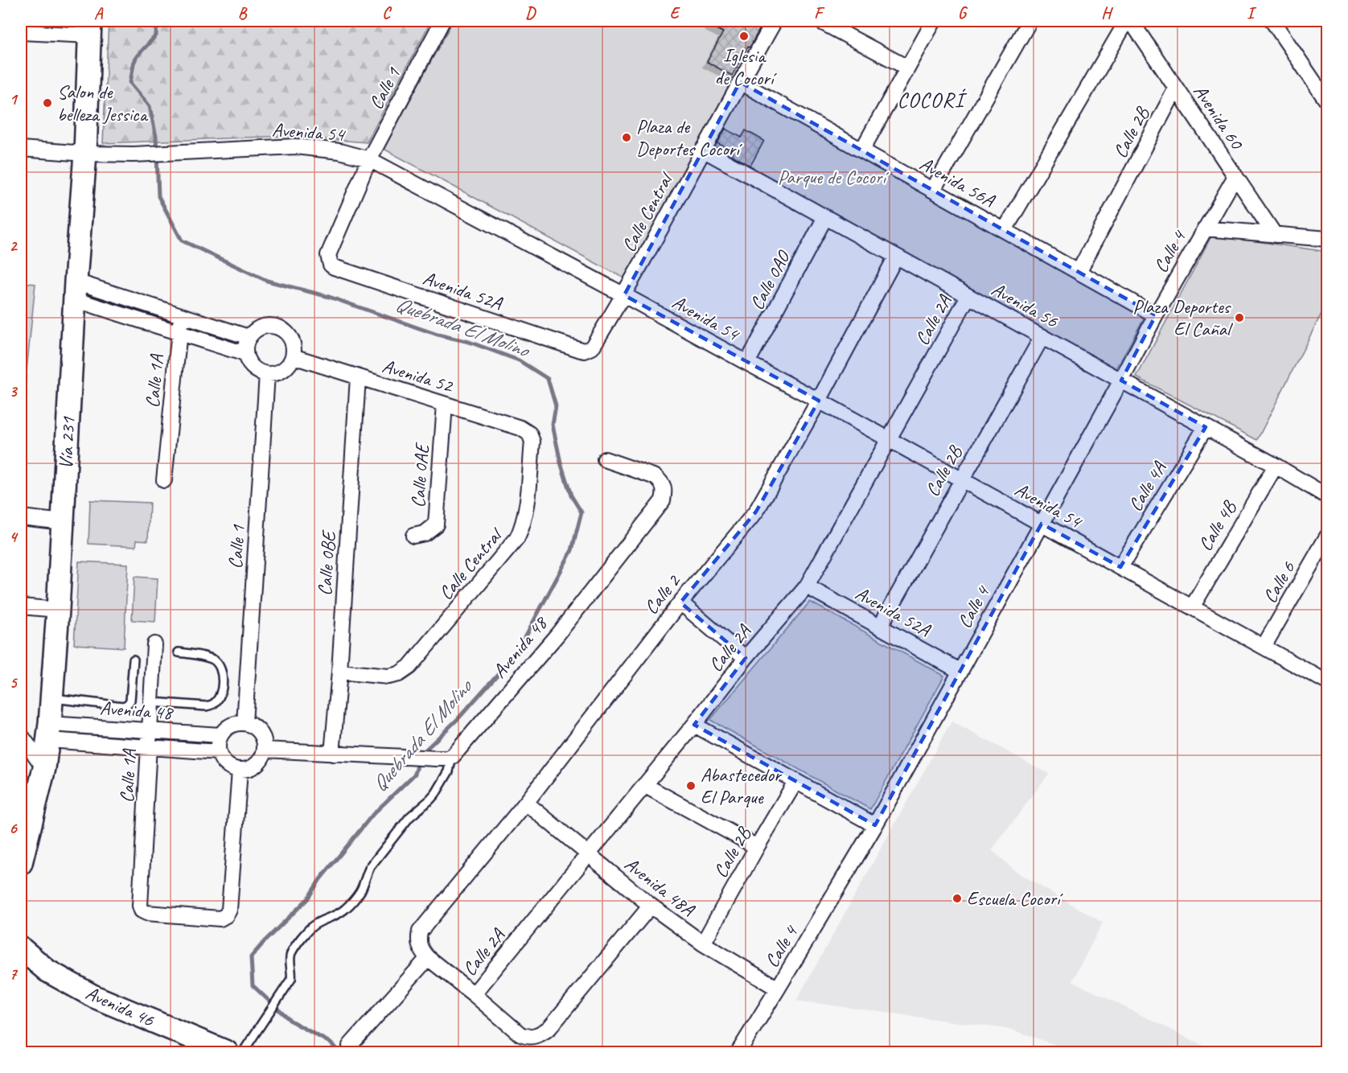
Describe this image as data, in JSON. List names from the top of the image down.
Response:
{
  "streets": {
    "main road": ["Vía 231", "Avenida 46"],
    "street": [
      "Calle 1",
      "Avenida 60",
      "Avenida 54",
      "Calle 2B",
      "Avenida 56A",
      "Calle Central",
      "Calle 4",
      "Calle 0AO",
      "Avenida 52A",
      "Avenida 56",
      "Calle 2A",
      "Avenida 52",
      "Calle 1A",
      "Calle 0AE",
      "Calle 4A",
      "Calle 4B",
      "Calle 0BE",
      "Calle 6",
      "Calle 2",
      "Avenida 48",
      "Avenida 48A"
    ]
  },
  "crossings": [
    ["Calle 1", "Avenida 54"],
    ["Calle 1", "Avenida 52A"],
    ["Calle 1", "Avenida 52"],
    ["Calle 1", "Calle 1A"],
    ["Calle 1", "Avenida 48"],
    ["Avenida 60", "Calle 2B"],
    ["Avenida 60", "Calle 4"],
    ["Avenida 54", "Calle 2B"],
    ["Avenida 54", "Calle Central"],
    ["Avenida 54", "Calle 4"],
    ["Avenida 54", "Calle 0AO"],
    ["Avenida 54", "Calle 2A"],
    ["Avenida 54", "Vía 231"],
    ["Avenida 54", "Calle 4A"],
    ["Avenida 54", "Calle 4B"],
    ["Avenida 54", "Calle 6"],
    ["Avenida 54", "Calle 2"],
    ["Calle 2B", "Avenida 56A"],
    ["Calle 2B", "Avenida 52A"],
    ["Calle 2B", "Avenida 56"],
    ["Calle 2B", "Avenida 48A"],
    ["Avenida 56A", "Calle Central"],
    ["Avenida 56A", "Calle 4"],
    ["Calle Central", "Avenida 52A"],
    ["Calle Central", "Avenida 56"],
    ["Calle Central", "Avenida 52"],
    ["Calle Central", "Calle 0BE"],
    ["Calle 4", "Avenida 52A"],
    ["Calle 4", "Avenida 56"],
    ["Calle 4", "Avenida 48A"],
    ["Calle 0AO", "Avenida 56"],
    ["Avenida 52A", "Calle 2A"],
    ["Avenida 56", "Calle 2A"],
    ["Avenida 56", "Calle 4A"],
    ["Avenida 56", "Calle 4B"],
    ["Avenida 56", "Calle 2"],
    ["Calle 2A", "Avenida 48A"],
    ["Avenida 52", "Calle 0AE"],
    ["Avenida 52", "Calle 0BE"],
    ["Calle 1A", "Avenida 48"],
    ["Vía 231", "Avenida 48"],
    ["Calle 2", "Avenida 48A"]
  ],
  "districts": ["COCORÍ"],
  "water": ["Quebrada El Molino"],
  "parks": ["Parque de Cocorí"],
  "places": [
    "Iglesia de Cocorí",
    "Salon de belleza Jessica",
    "Plaza de Deportes Cocorí",
    "Plaza Deportes El Cañal",
    "Abastecedor El Parque",
    "Escuela Cocorí"
  ],
  "grid": {
    "columns": [
      "A",
      "B",
      "C",
      "D",
      "E",
      "F",
      "G",
      "H",
      "I"
    ],
    "rows": [
      "1",
      "2",
      "3",
      "4",
      "5",
      "6",
      "7"
    ]
  }
}
